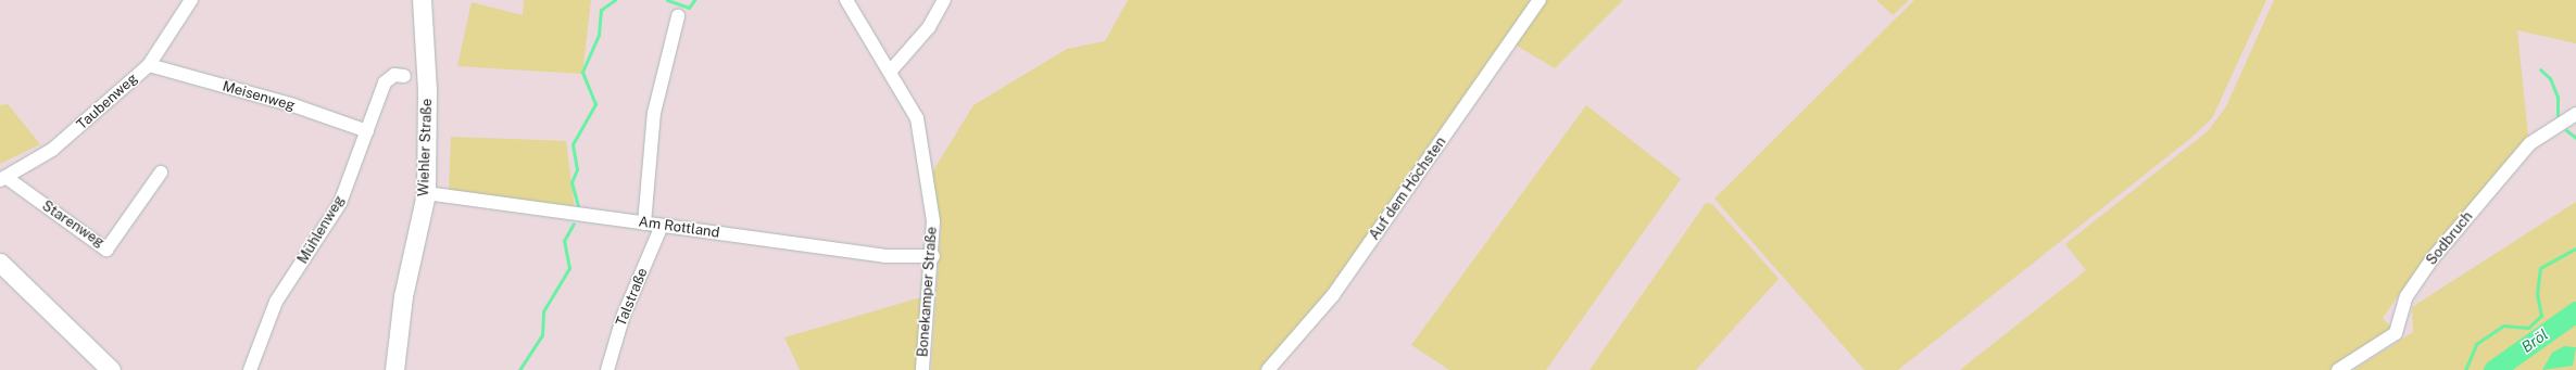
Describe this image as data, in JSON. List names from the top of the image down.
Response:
{
  "streets": {
    "main road": ["Wiehler Straße"],
    "street": [
      "Meisenweg",
      "Taubenweg",
      "Auf dem Höchsten",
      "Starenweg",
      "Am Rottland",
      "Mühlenweg",
      "Sodbruch",
      "Bonekamper Straße",
      "Talstraße"
    ]
  },
  "crossings": [
    ["Meisenweg", "Taubenweg"],
    ["Meisenweg", "Mühlenweg"],
    ["Taubenweg", "Starenweg"],
    ["Wiehler Straße", "Am Rottland"],
    ["Am Rottland", "Bonekamper Straße"],
    ["Am Rottland", "Talstraße"]
  ],
  "water": ["Bröl"]
}
